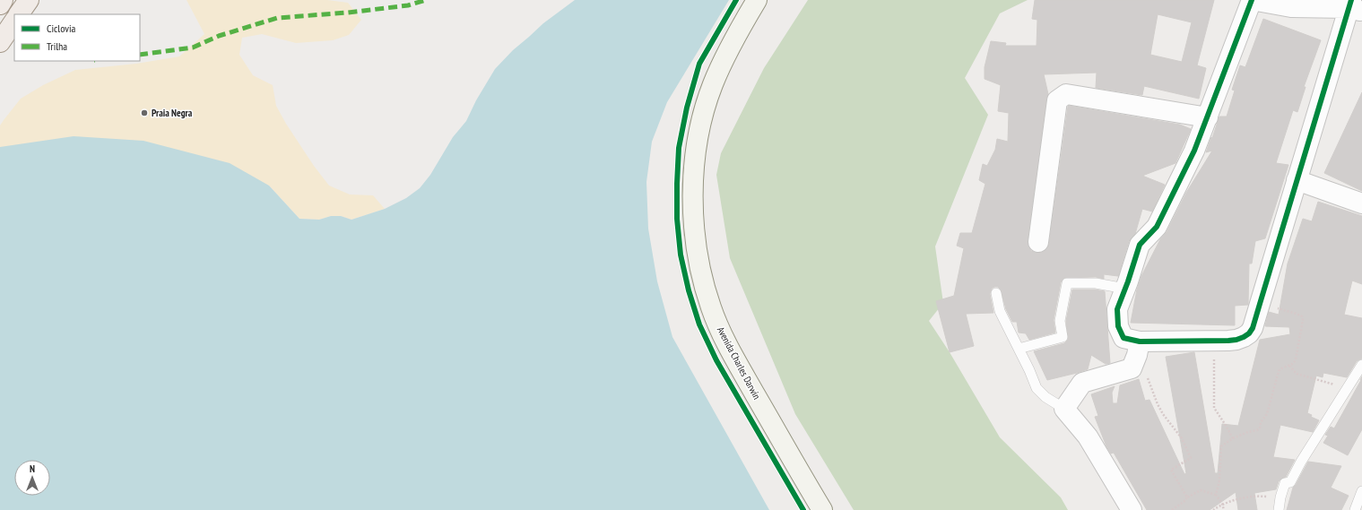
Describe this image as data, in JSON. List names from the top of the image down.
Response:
{
  "streets": {
    "main road": ["Avenida Charles Darwin"]
  },
  "places": ["Praia Negra"],
  "legend": ["Ciclovia", "Trilha"],
  "north": "top"
}
